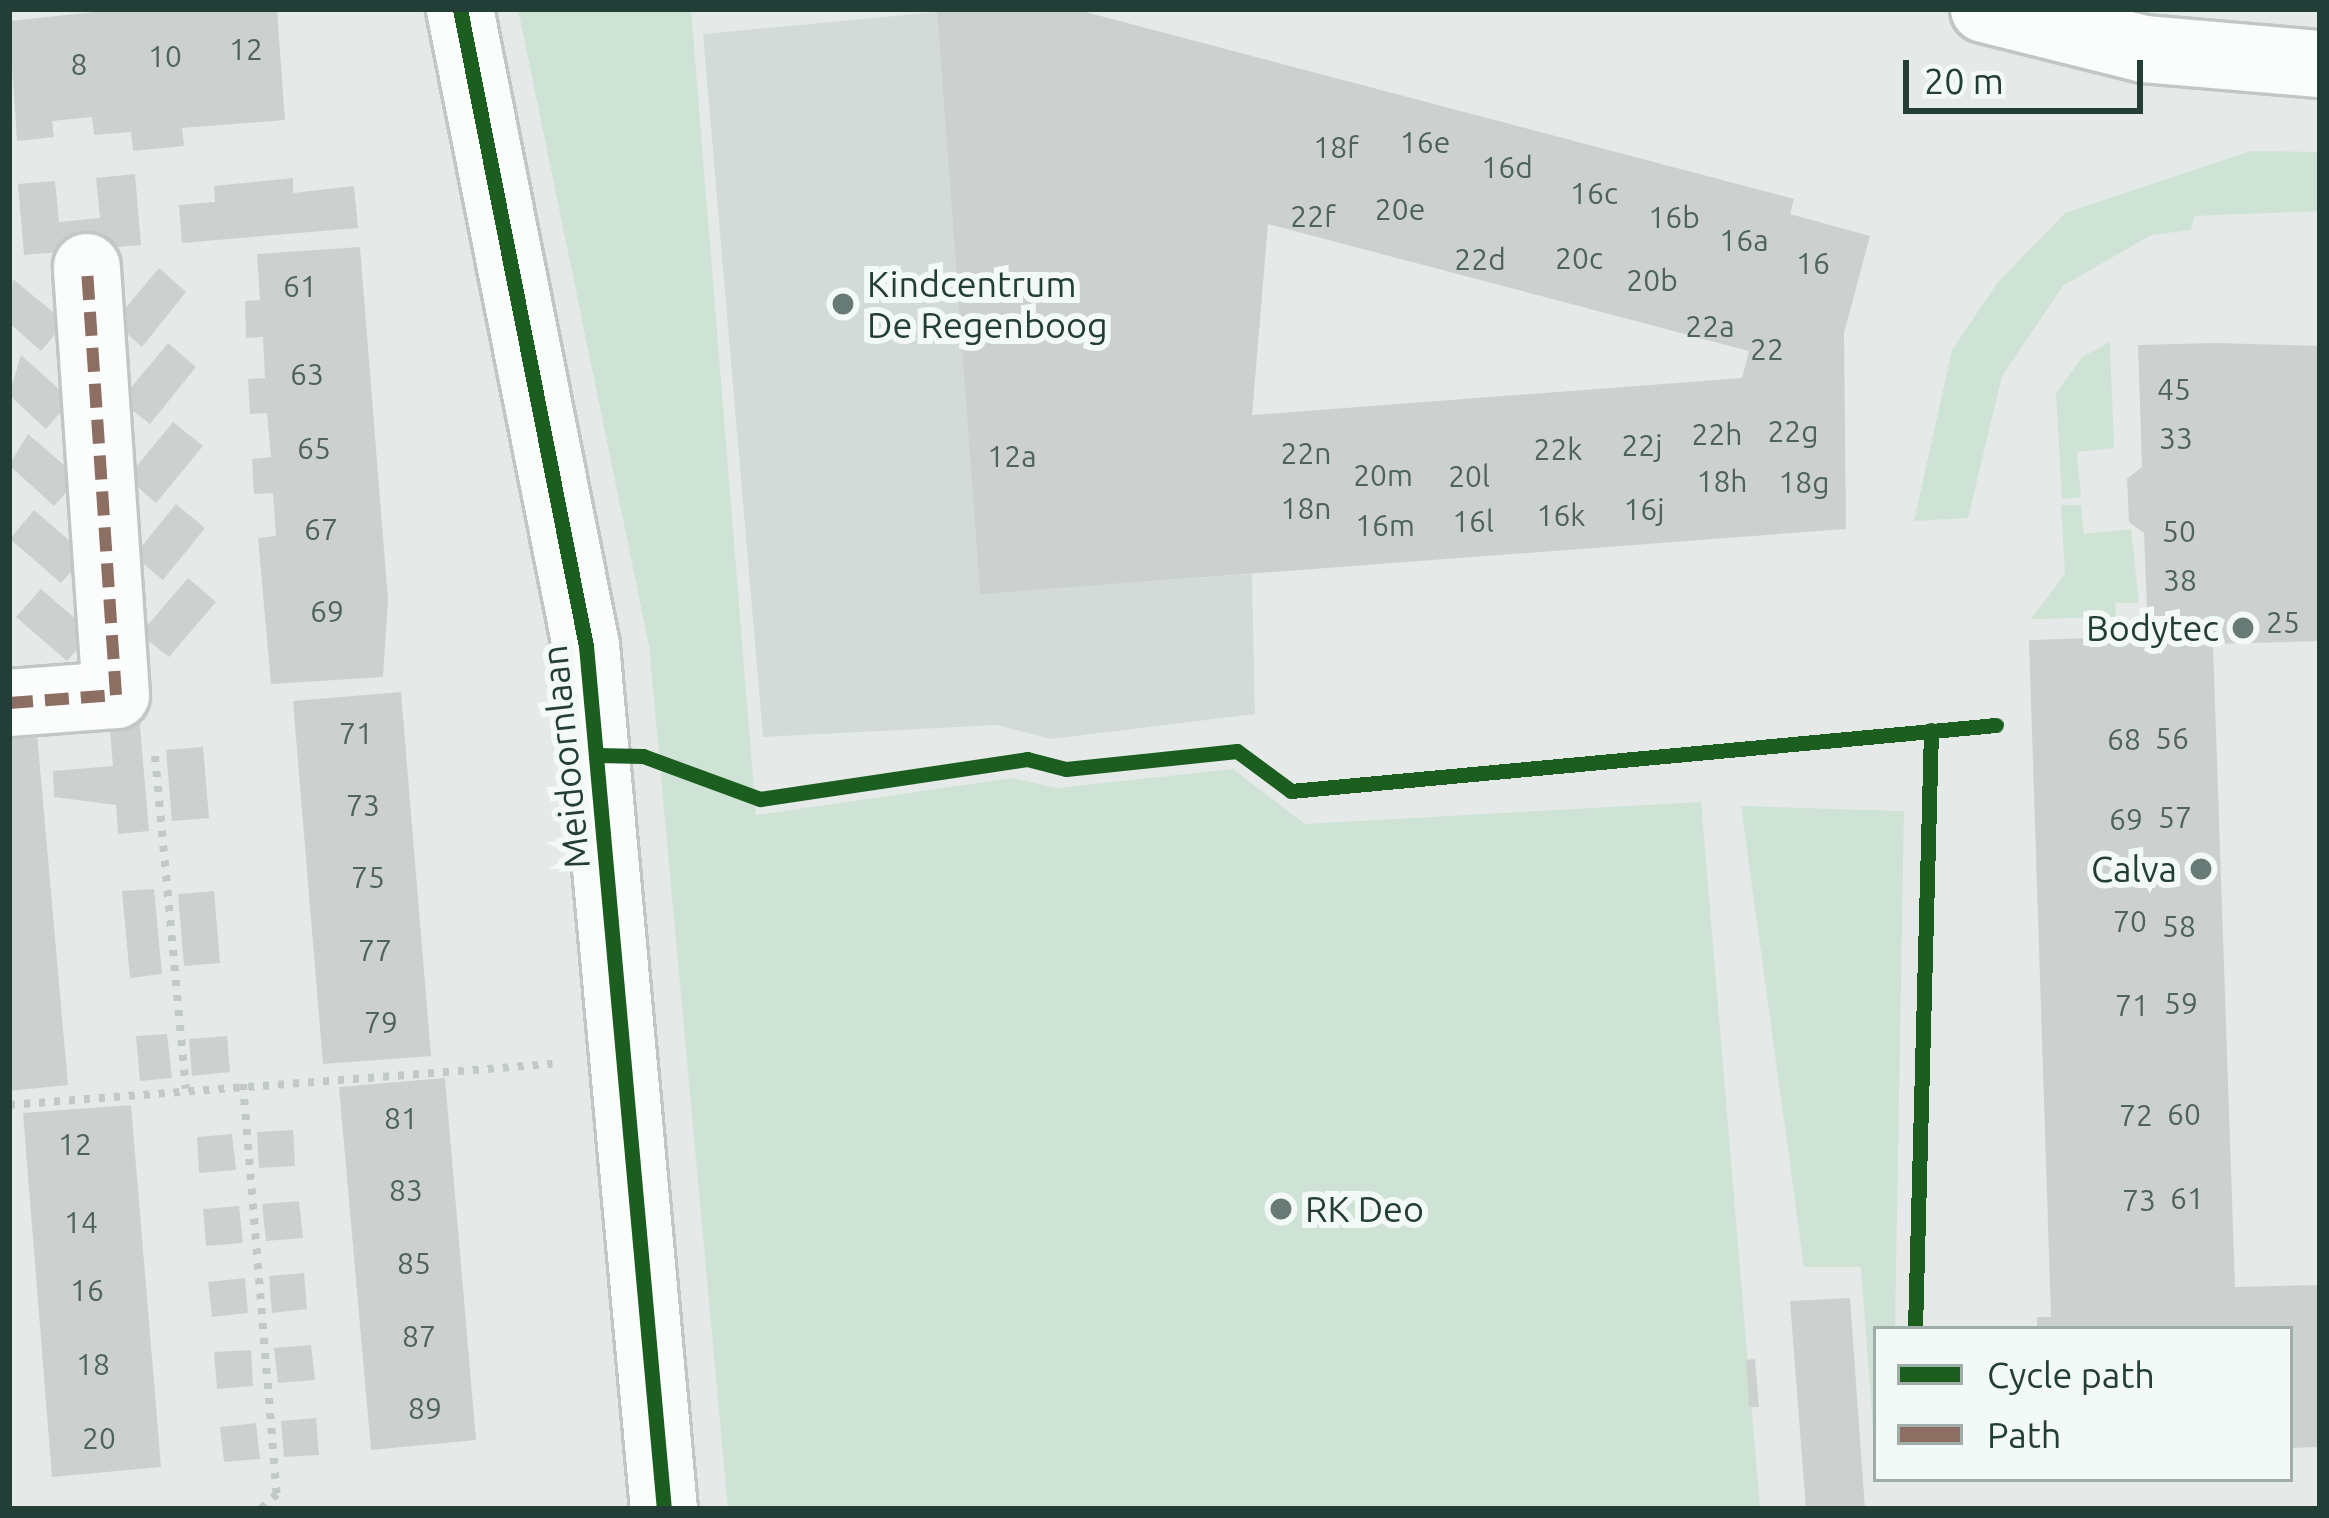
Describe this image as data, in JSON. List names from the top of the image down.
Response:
{
  "streets": {
    "street": ["Meidoornlaan"]
  },
  "places": [
    "Kindcentrum De Regenboog",
    "Bodytec",
    "Calva",
    "RK Deo"
  ],
  "house_numbers": [
    "12",
    "10",
    "8",
    "16e",
    "18f",
    "16d",
    "16c",
    "20e",
    "22f",
    "16b",
    "16a",
    "20c",
    "22d",
    "16",
    "20b",
    "61",
    "22a",
    "22",
    "63",
    "45",
    "22g",
    "22h",
    "33",
    "22j",
    "65",
    "22k",
    "22n",
    "12a",
    "20m",
    "20l",
    "18h",
    "18g",
    "18n",
    "16j",
    "16k",
    "16l",
    "16m",
    "67",
    "50",
    "38",
    "69",
    "25",
    "71",
    "56",
    "68",
    "73",
    "57",
    "69",
    "75",
    "70",
    "58",
    "77",
    "59",
    "71",
    "79",
    "60",
    "72",
    "81",
    "12",
    "83",
    "61",
    "73",
    "14",
    "85",
    "16",
    "87",
    "18",
    "89",
    "20"
  ],
  "legend": ["Cycle path", "Path"],
  "scale_bar": "20 m"
}
